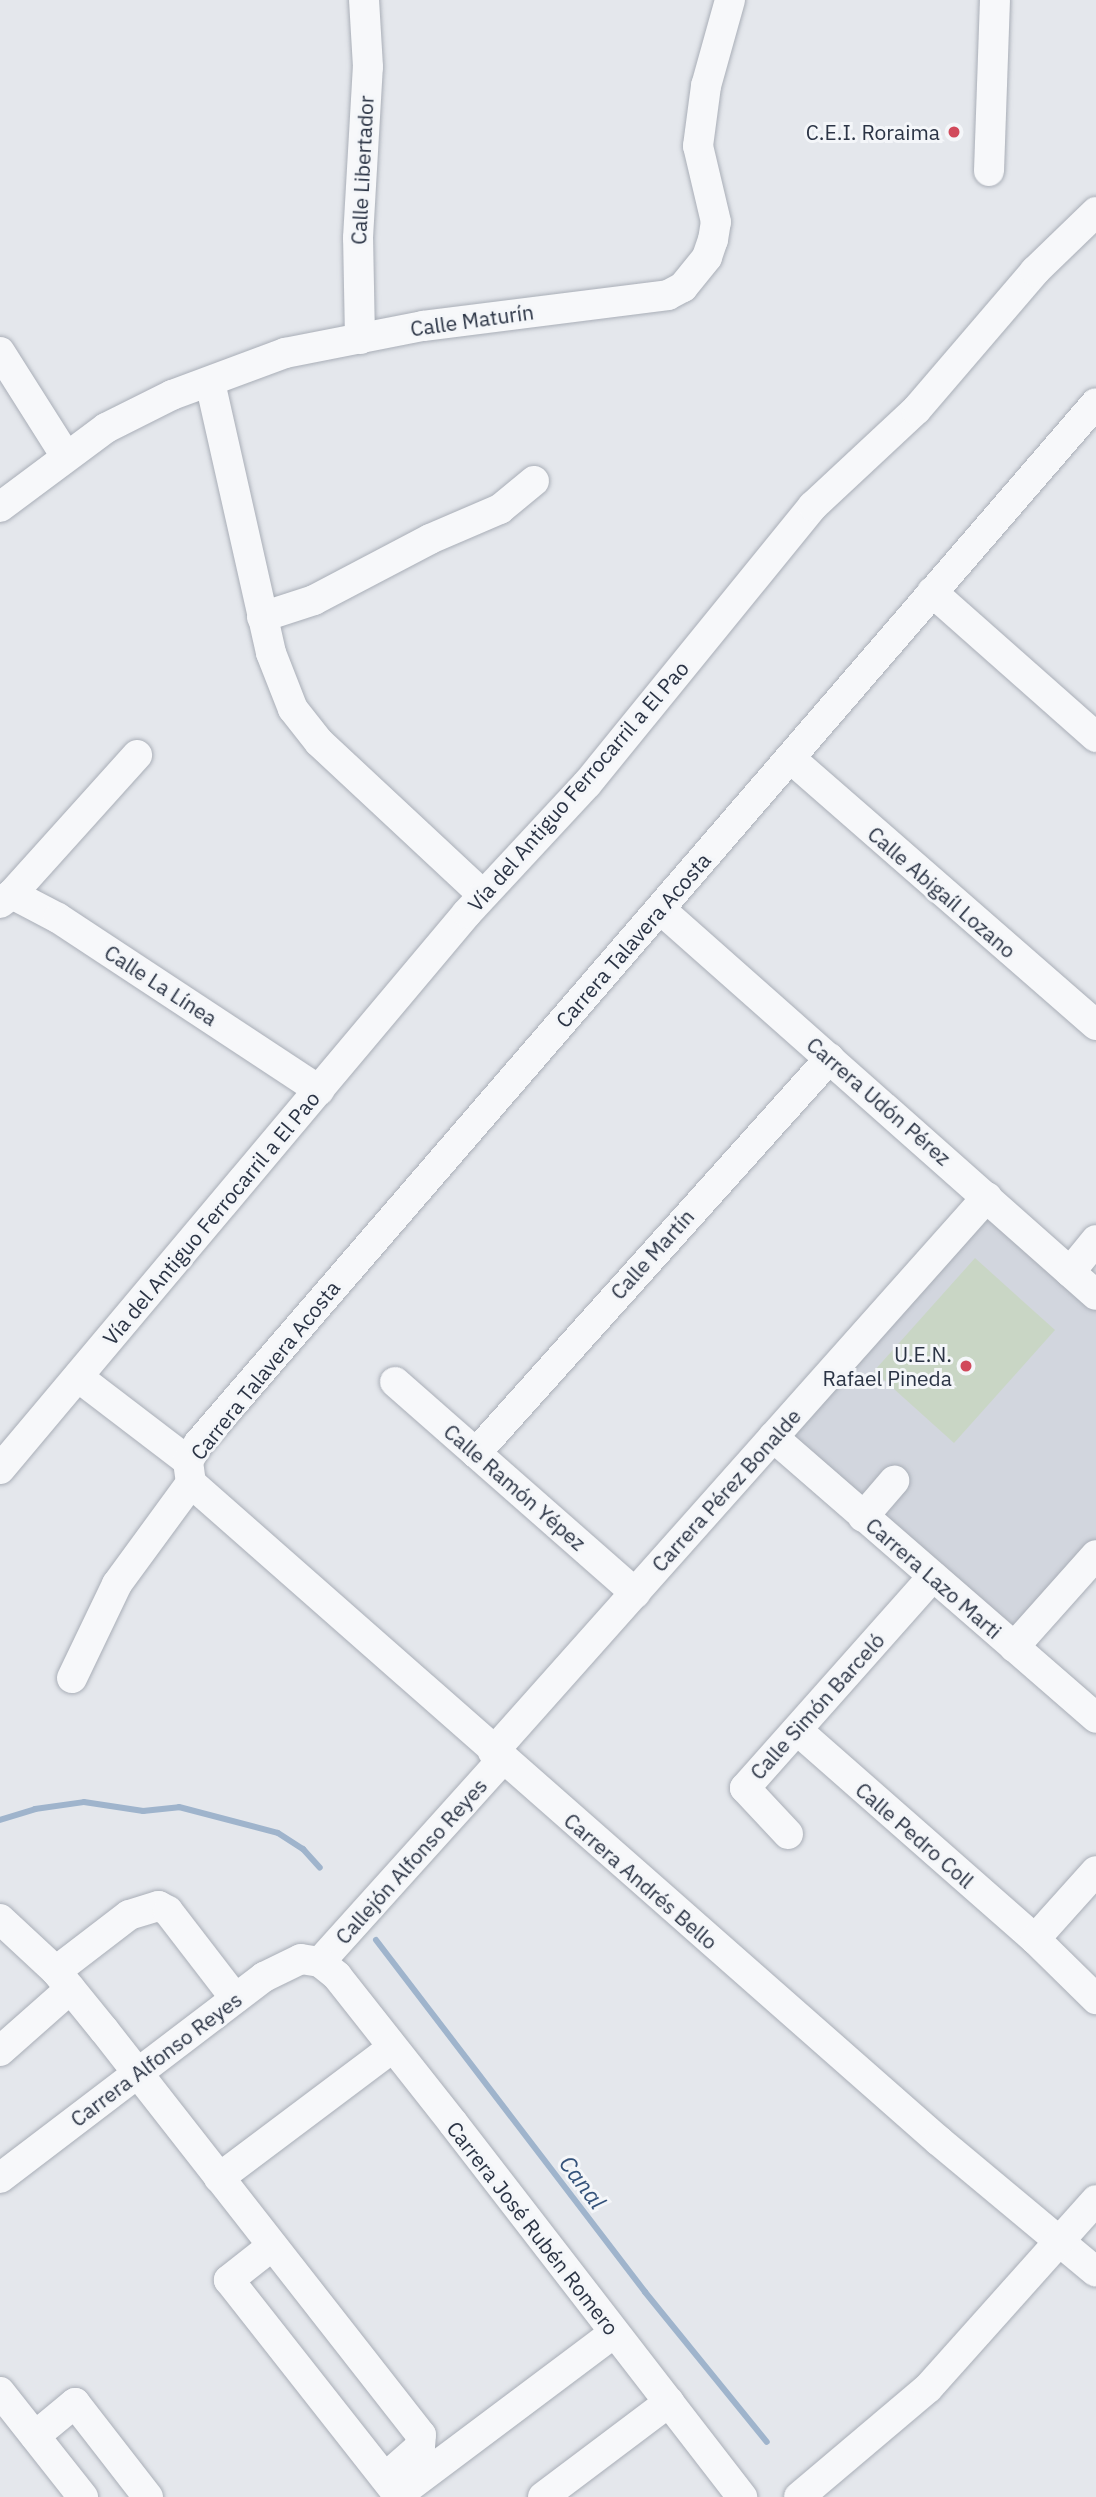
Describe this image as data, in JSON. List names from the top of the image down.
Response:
{
  "streets": {
    "street": [
      "Calle Libertador",
      "Calle Maturín",
      "Vía del Antiguo Ferrocarril a El Pao",
      "Calle Abigaíl Lozano",
      "Carrera Talavera Acosta",
      "Calle La Línea",
      "Carrera Udón Pérez",
      "Calle Martín",
      "Calle Ramón Yépez",
      "Carrera Pérez Bonalde",
      "Carrera Lazo Marti",
      "Calle Simón Barceló",
      "Calle Pedro Coll",
      "Callejón Alfonso Reyes",
      "Carrera Andrés Bello",
      "Carrera Alfonso Reyes",
      "Carrera José Rubén Romero"
    ]
  },
  "crossings": [
    ["Calle Libertador", "Calle Maturín"],
    ["Vía del Antiguo Ferrocarril a El Pao", "Calle La Línea"],
    ["Vía del Antiguo Ferrocarril a El Pao", "Carrera Andrés Bello"],
    ["Calle Abigaíl Lozano", "Carrera Talavera Acosta"],
    ["Carrera Talavera Acosta", "Carrera Udón Pérez"],
    ["Carrera Talavera Acosta", "Carrera Andrés Bello"],
    ["Carrera Udón Pérez", "Calle Martín"],
    ["Carrera Udón Pérez", "Carrera Pérez Bonalde"],
    ["Calle Martín", "Calle Ramón Yépez"],
    ["Calle Ramón Yépez", "Carrera Pérez Bonalde"],
    ["Carrera Pérez Bonalde", "Carrera Lazo Marti"],
    ["Carrera Pérez Bonalde", "Callejón Alfonso Reyes"],
    ["Carrera Pérez Bonalde", "Carrera Andrés Bello"],
    ["Carrera Lazo Marti", "Calle Simón Barceló"],
    ["Calle Simón Barceló", "Calle Pedro Coll"],
    ["Callejón Alfonso Reyes", "Carrera Andrés Bello"],
    ["Callejón Alfonso Reyes", "Carrera Alfonso Reyes"],
    ["Callejón Alfonso Reyes", "Carrera José Rubén Romero"],
    ["Carrera Alfonso Reyes", "Carrera José Rubén Romero"]
  ],
  "water": ["Canal"],
  "places": ["C.E.I. Roraima", "U.E.N. Rafael Pineda"]
}
